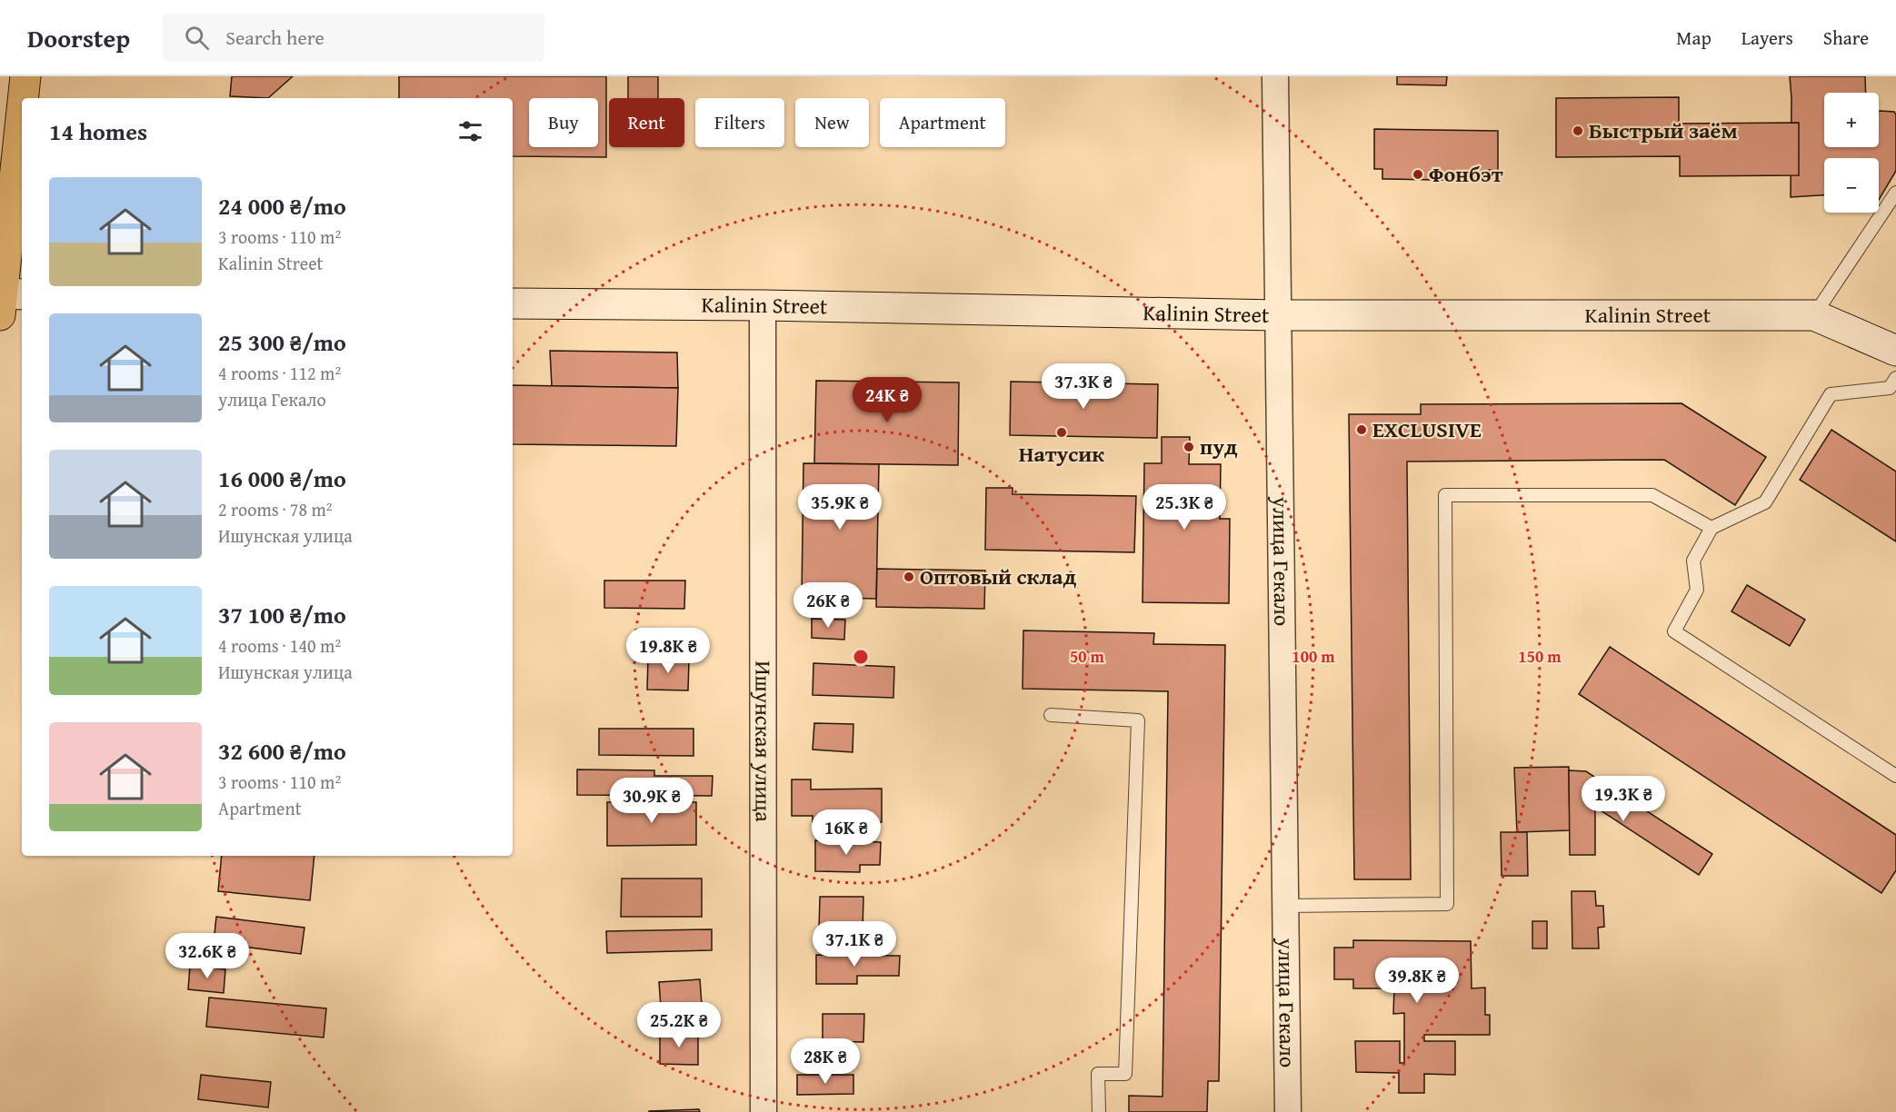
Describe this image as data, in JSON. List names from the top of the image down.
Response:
{
  "streets": {
    "main road": ["Kalinin Street"],
    "street": ["улица Гекало", "Ишунская улица"]
  },
  "crossings": [
    ["Kalinin Street", "улица Гекало"],
    ["Kalinin Street", "Ишунская улица"]
  ],
  "places": [
    "Быстрый заём",
    "Фонбэт",
    "EXCLUSIVE",
    "Натусик",
    "пуд",
    "Оптовый склад"
  ],
  "page": {
    "header": "Doorstep",
    "search": "Search here",
    "nav": ["Map", "Layers", "Share"],
    "map_buttons": ["+", "−"],
    "chip": [
      "Buy",
      "Rent",
      "Filters",
      "New",
      "Apartment"
    ],
    "heading": "14 homes",
    "list": [
      {
        "name": "24 000 ₴/mo",
        "note": "3 rooms · 110 m² · Kalinin Street"
      },
      {
        "name": "25 300 ₴/mo",
        "note": "4 rooms · 112 m² · улица Гекало"
      },
      {
        "name": "16 000 ₴/mo",
        "note": "2 rooms · 78 m² · Ишунская улица"
      },
      {
        "name": "37 100 ₴/mo",
        "note": "4 rooms · 140 m² · Ишунская улица"
      },
      {
        "name": "32 600 ₴/mo",
        "note": "3 rooms · 110 m² · Apartment"
      }
    ],
    "price": [
      "37.3K ₴",
      "24K ₴",
      "35.9K ₴",
      "25.3K ₴",
      "26K ₴",
      "19.8K ₴",
      "19.3K ₴",
      "30.9K ₴",
      "16K ₴",
      "37.1K ₴",
      "32.6K ₴",
      "39.8K ₴",
      "25.2K ₴",
      "28K ₴"
    ]
  },
  "rings": ["50 m", "100 m", "150 m"]
}
